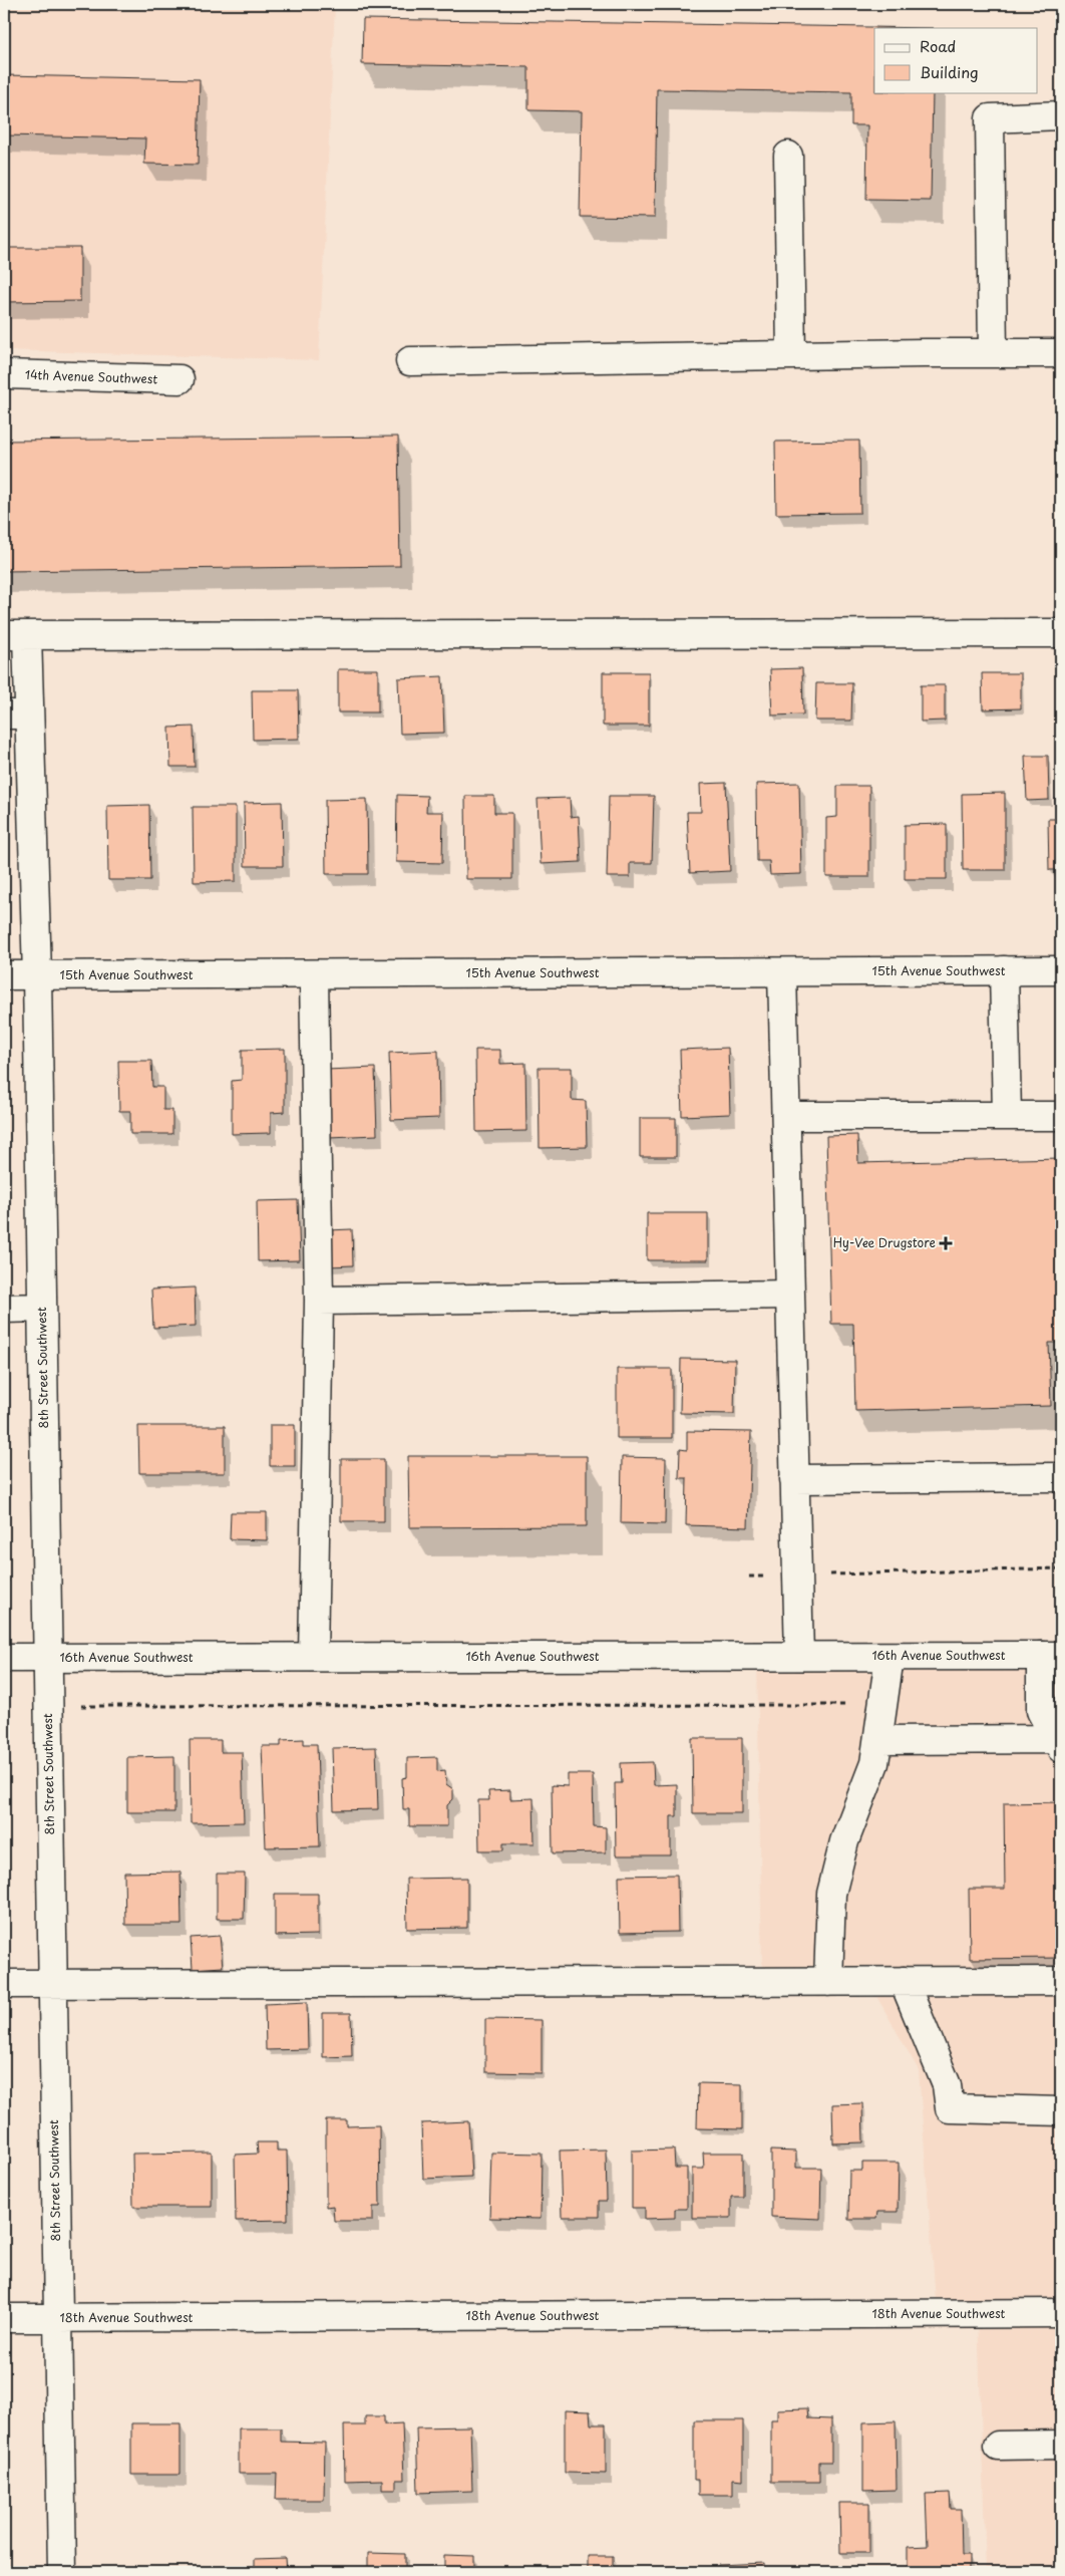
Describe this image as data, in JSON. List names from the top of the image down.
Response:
{
  "streets": {
    "street": [
      "14th Avenue Southwest",
      "15th Avenue Southwest",
      "8th Street Southwest",
      "16th Avenue Southwest",
      "18th Avenue Southwest"
    ]
  },
  "crossings": [
    ["15th Avenue Southwest", "8th Street Southwest"],
    ["8th Street Southwest", "16th Avenue Southwest"],
    ["8th Street Southwest", "18th Avenue Southwest"]
  ],
  "places": {
    "health": ["Hy-Vee Drugstore"]
  },
  "legend": ["Road", "Building"]
}
